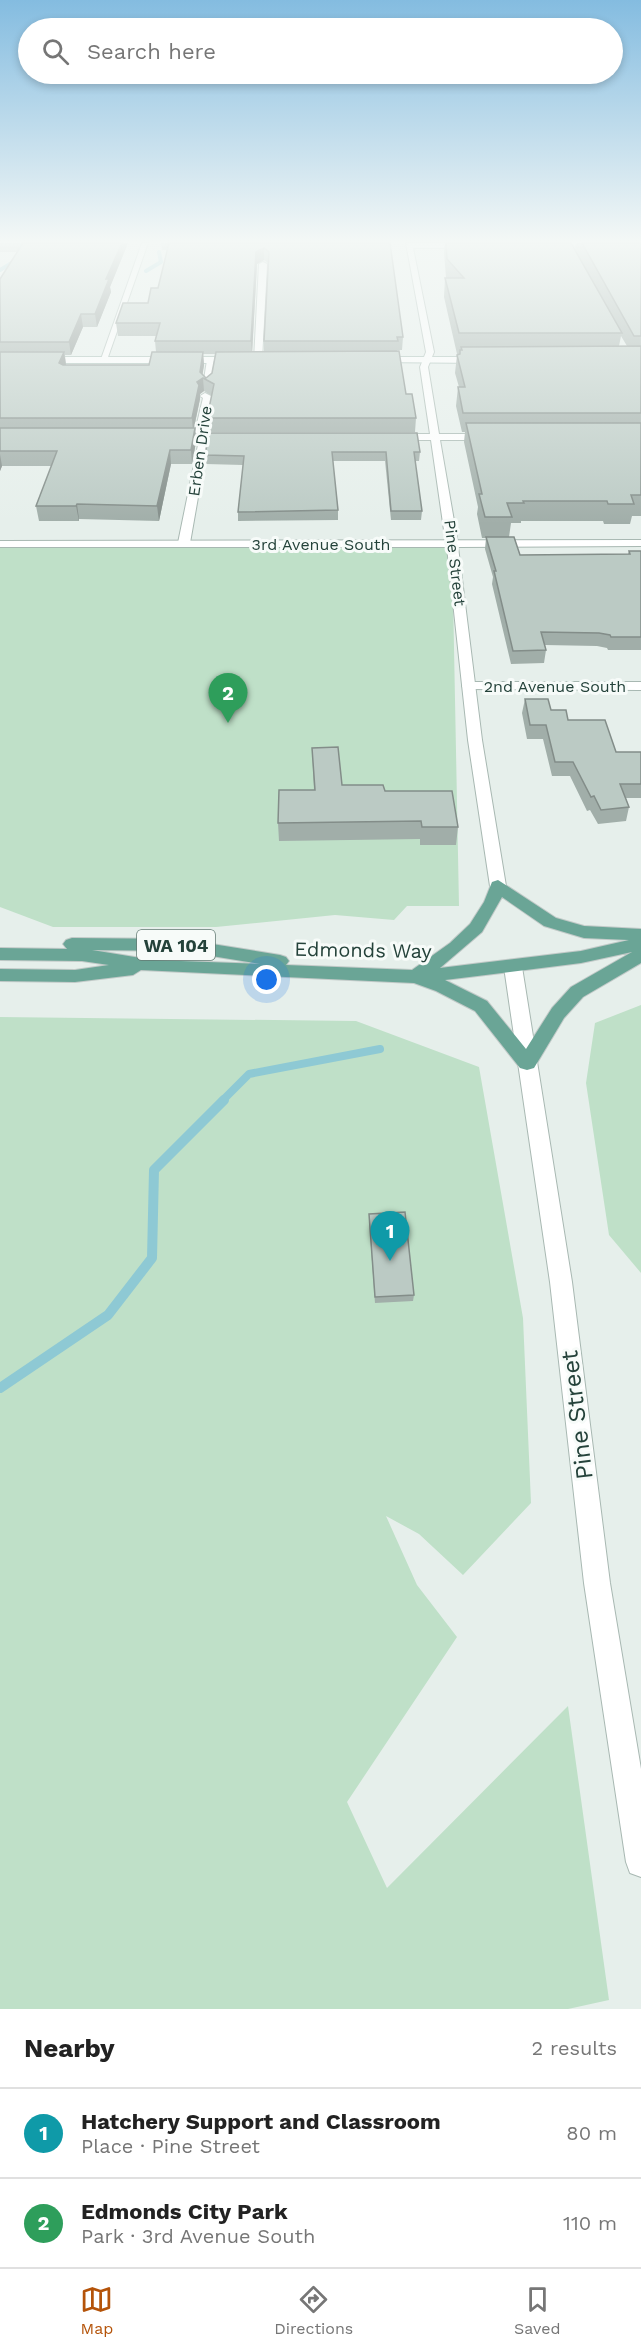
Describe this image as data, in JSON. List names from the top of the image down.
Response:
{
  "streets": {
    "main road": ["WA 104", "Edmonds Way"],
    "street": [
      "Erben Drive",
      "3rd Avenue South",
      "Pine Street",
      "2nd Avenue South"
    ]
  },
  "crossings": [
    ["Erben Drive", "3rd Avenue South"],
    ["3rd Avenue South", "Pine Street"],
    ["Pine Street", "2nd Avenue South"],
    ["Pine Street", "Edmonds Way"],
    ["WA 104", "Edmonds Way"]
  ],
  "page": {
    "search": "Search here",
    "pins": ["2", "1"],
    "heading": ["Nearby", "2 results"],
    "list": [
      {
        "mark": "1",
        "name": "Hatchery Support and Classroom",
        "note": "Place · Pine Street",
        "value": "80 m"
      },
      {
        "mark": "2",
        "name": "Edmonds City Park",
        "note": "Park · 3rd Avenue South",
        "value": "110 m"
      }
    ],
    "nav": ["Map", "Directions", "Saved"]
  }
}
